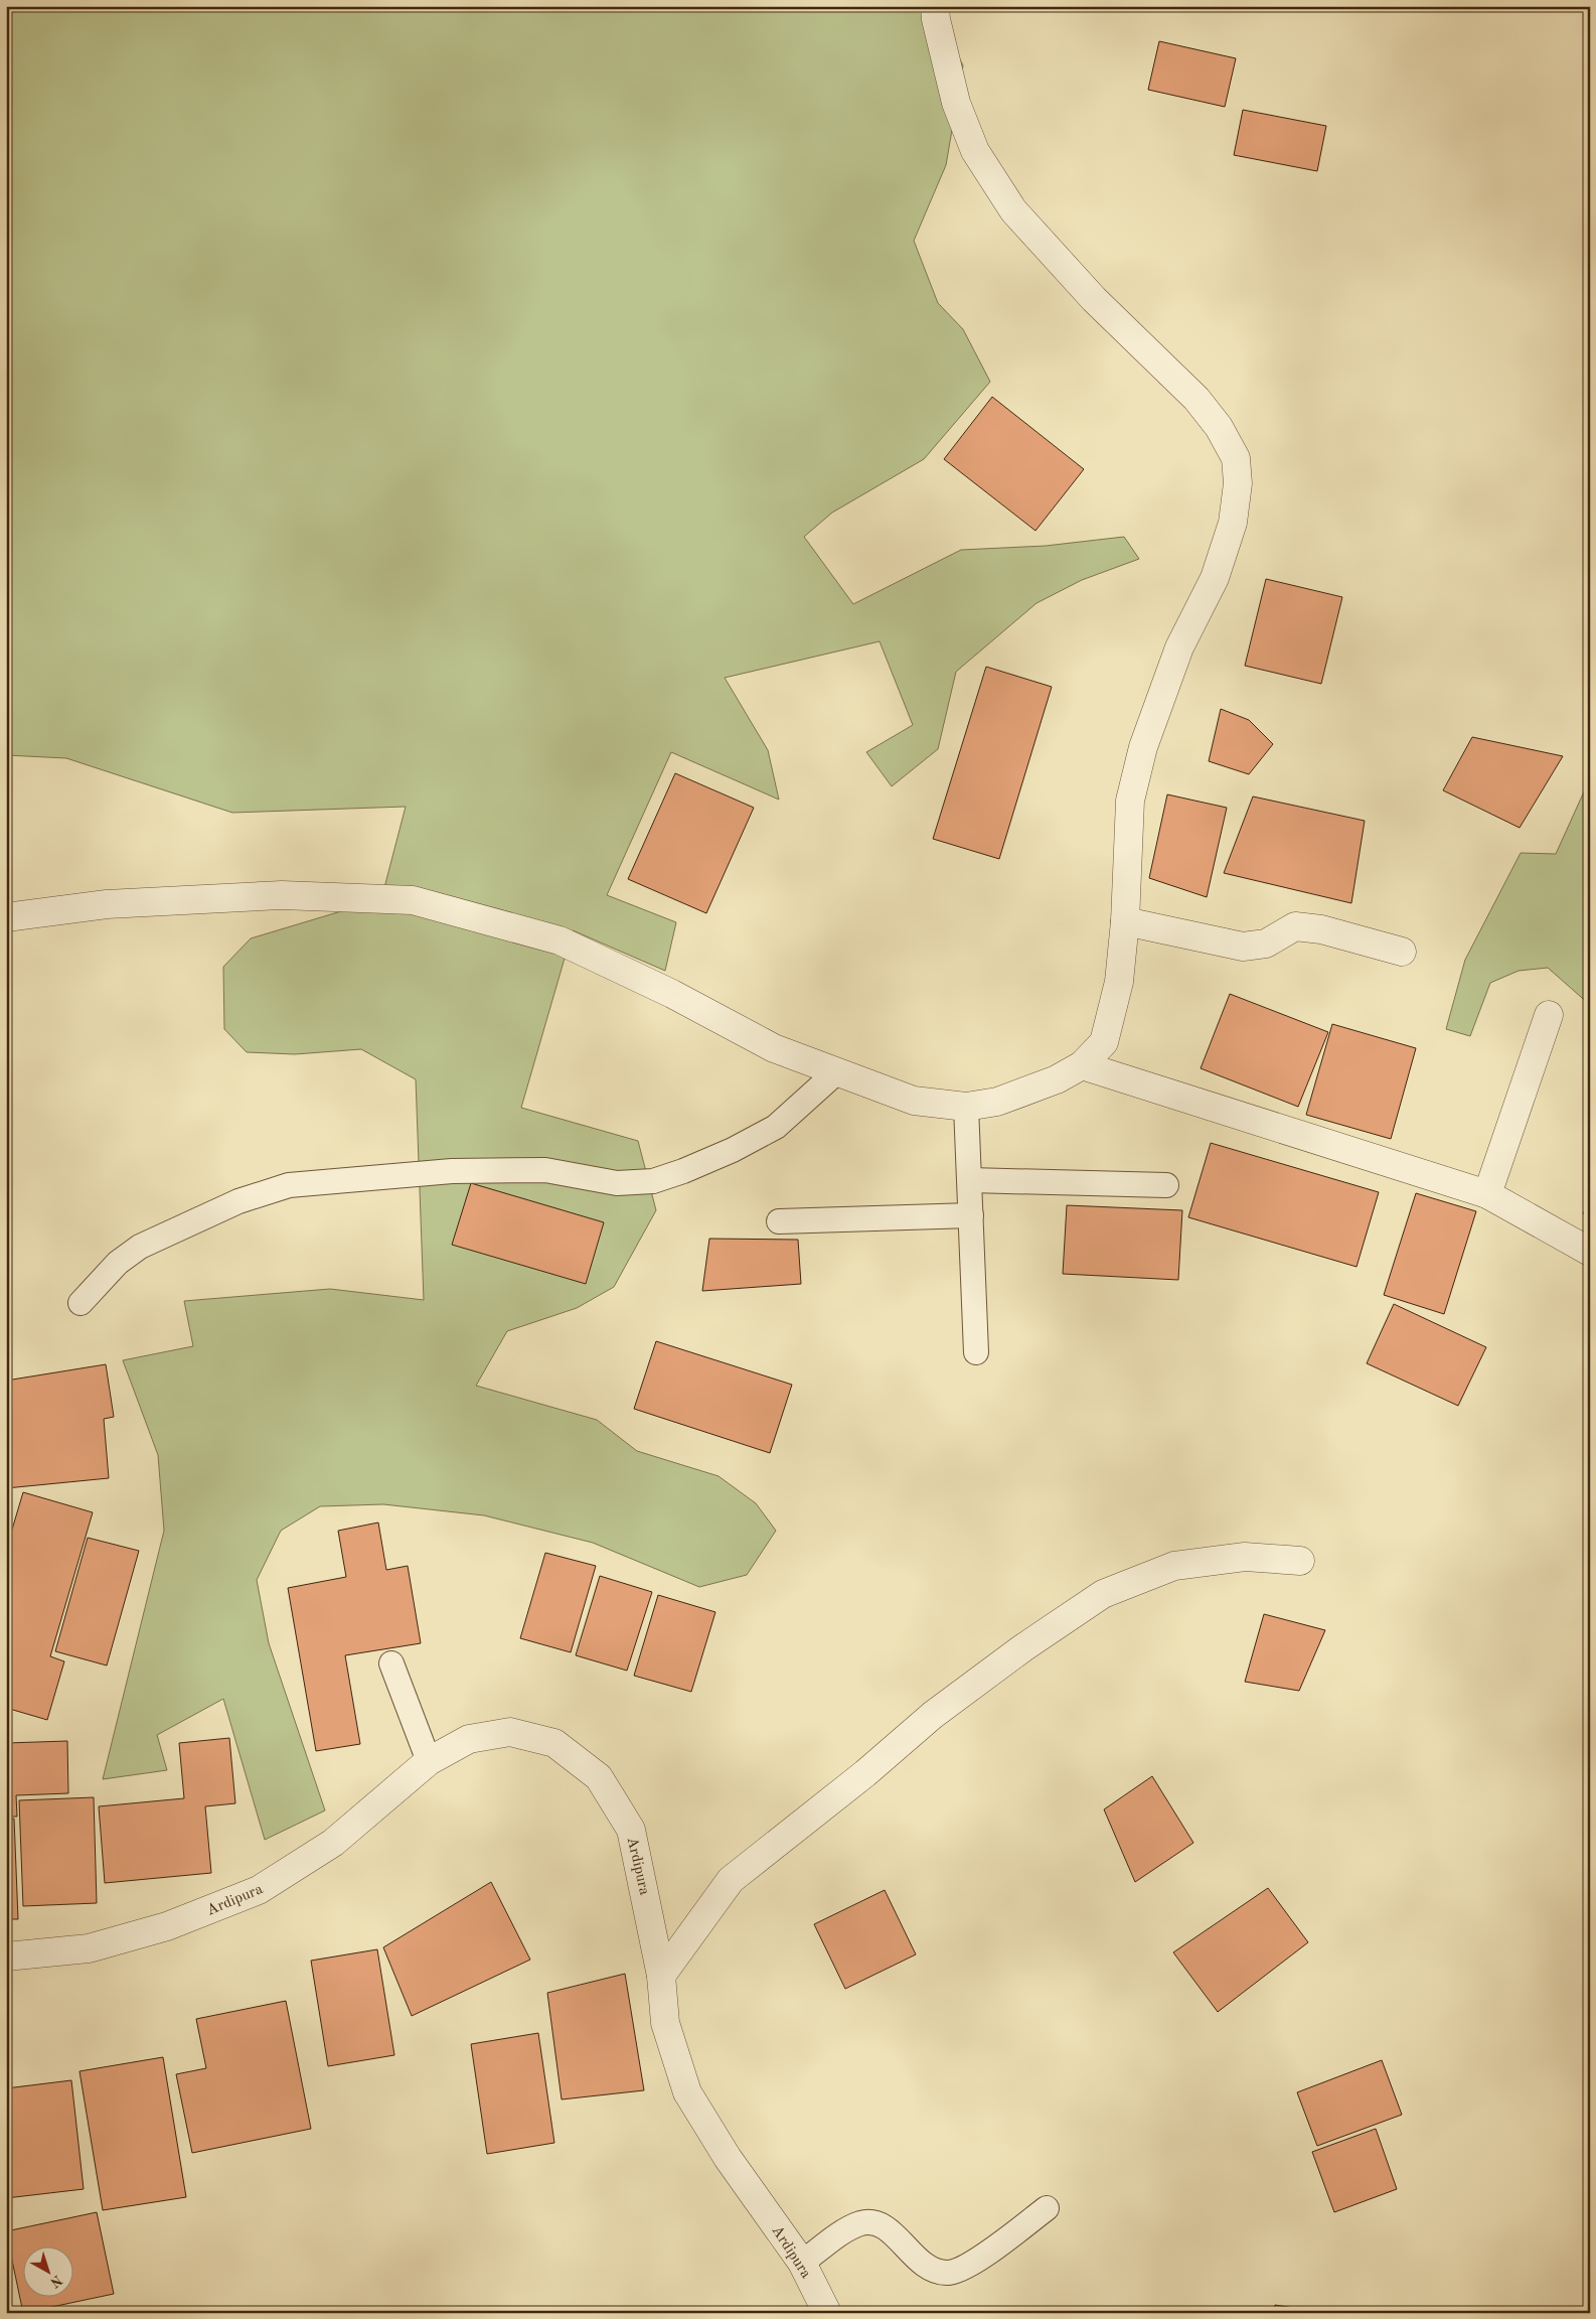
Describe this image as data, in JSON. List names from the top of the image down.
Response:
{
  "streets": {
    "street": ["Ardipura"]
  },
  "north": "bottom right"
}
